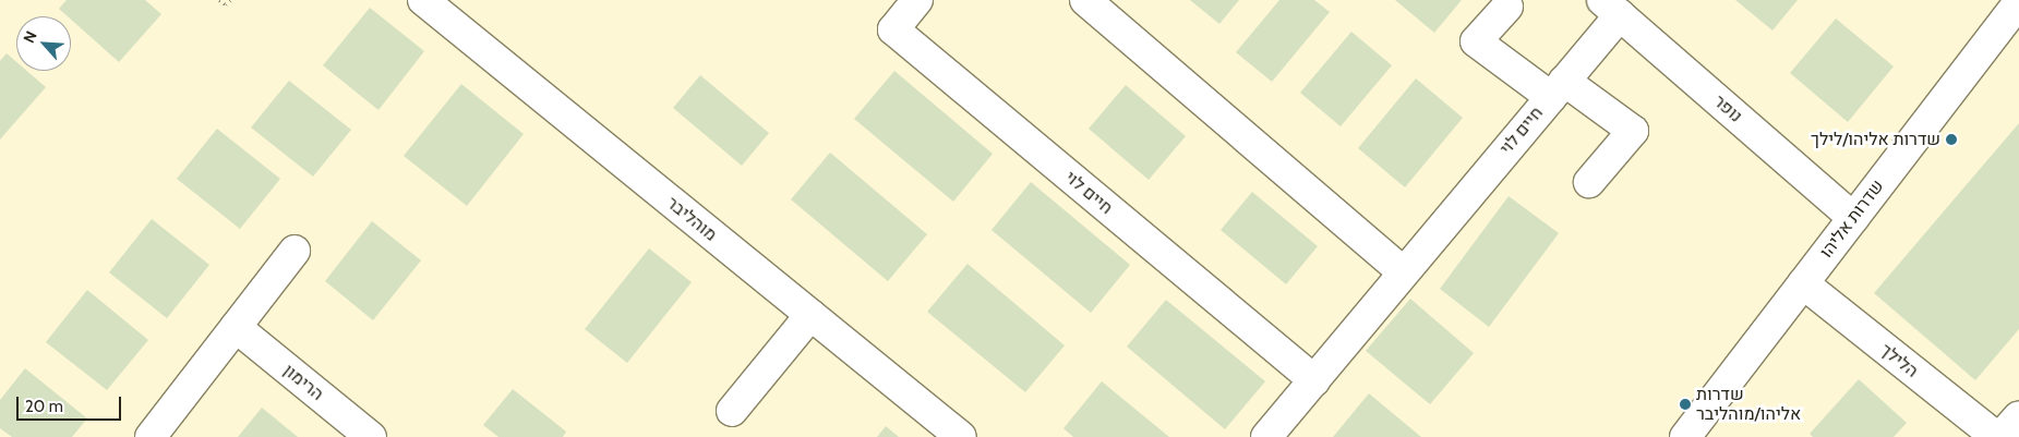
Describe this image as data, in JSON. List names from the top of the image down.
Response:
{
  "streets": {
    "street": [
      "נופר",
      "חיים לוי",
      "מוהליבר",
      "שדרות אליהו",
      "הלילך",
      "הרימון"
    ]
  },
  "crossings": [
    ["נופר", "חיים לוי"],
    ["נופר", "שדרות אליהו"],
    ["שדרות אליהו", "הלילך"]
  ],
  "places": ["שדרות אליהו/לילך", "שדרות אליהו/מוהליבר"],
  "scale_bar": "20 m",
  "north": "top left"
}
